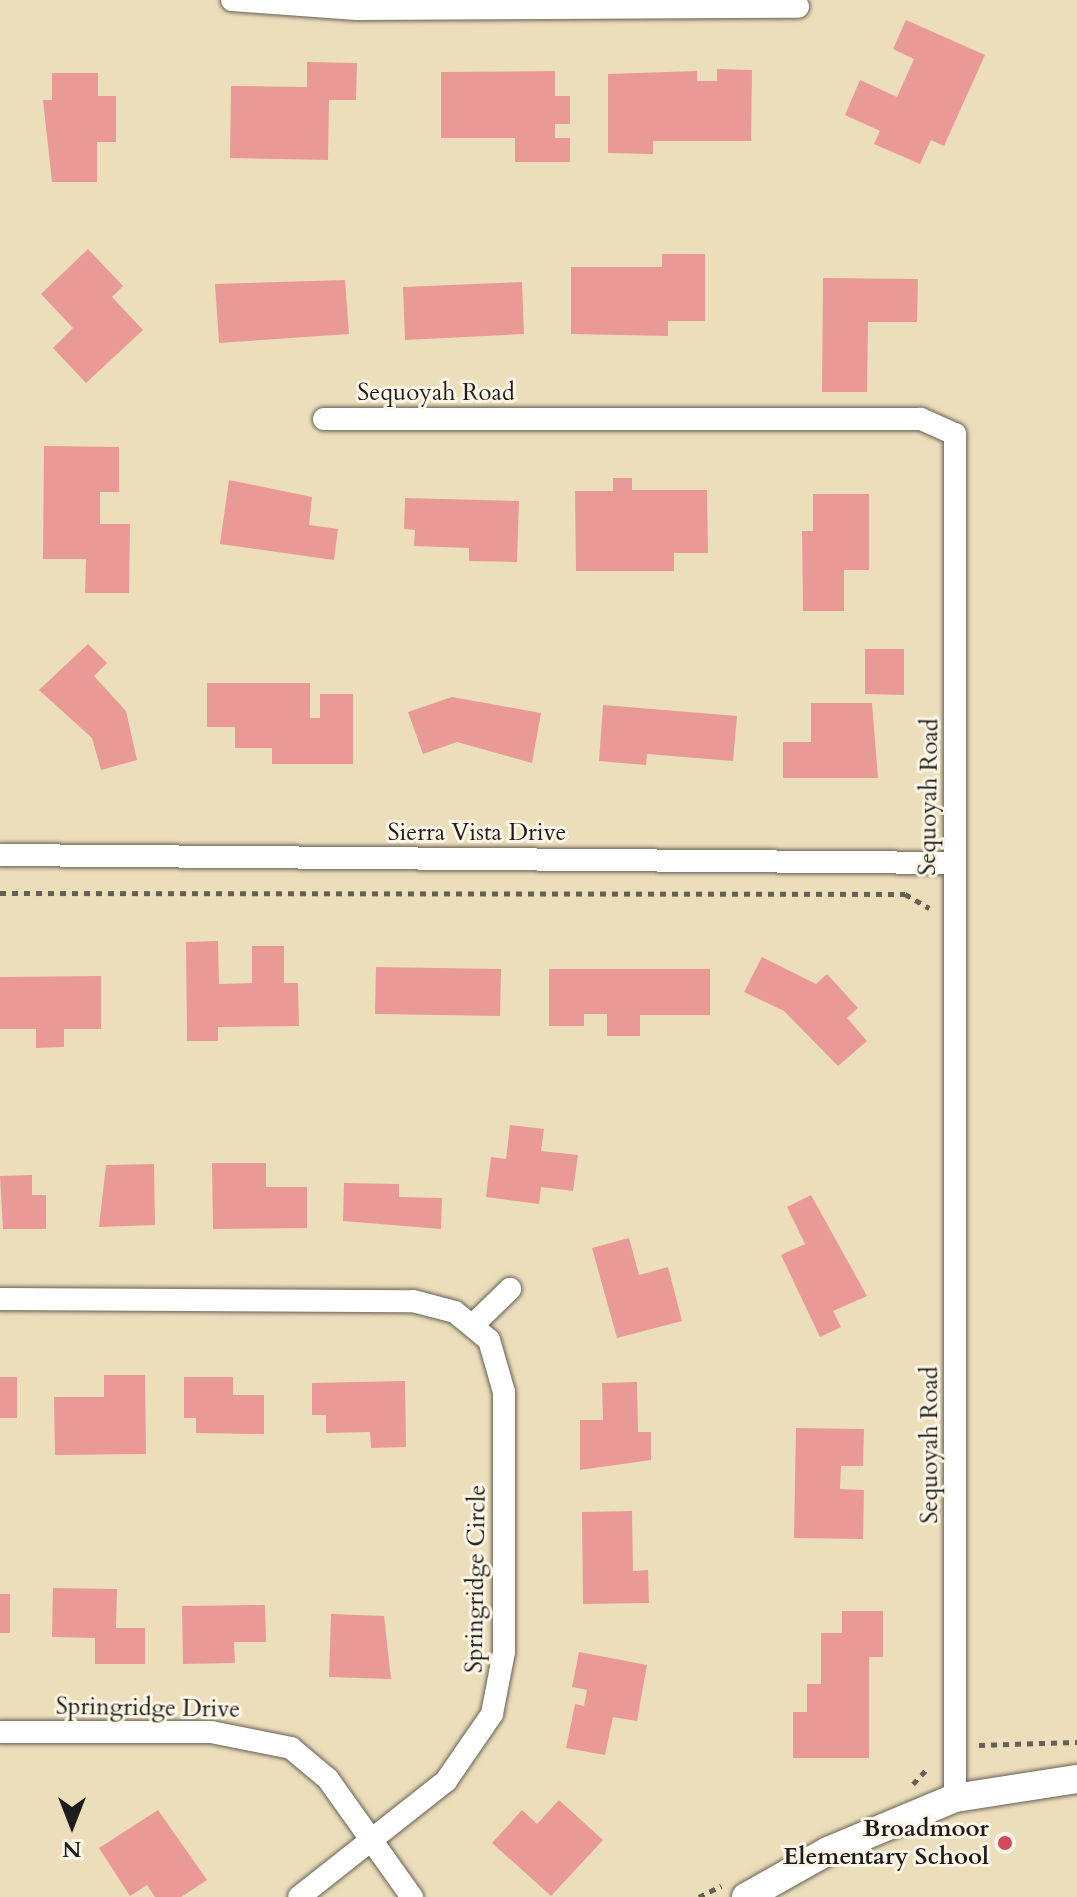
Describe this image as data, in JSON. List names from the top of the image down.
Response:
{
  "streets": {
    "street": [
      "Sequoyah Road",
      "Sierra Vista Drive",
      "Springridge Circle",
      "Springridge Drive"
    ]
  },
  "crossings": [
    ["Sequoyah Road", "Sierra Vista Drive"],
    ["Springridge Circle", "Springridge Drive"]
  ],
  "places": ["Broadmoor Elementary School"],
  "north": "bottom"
}
